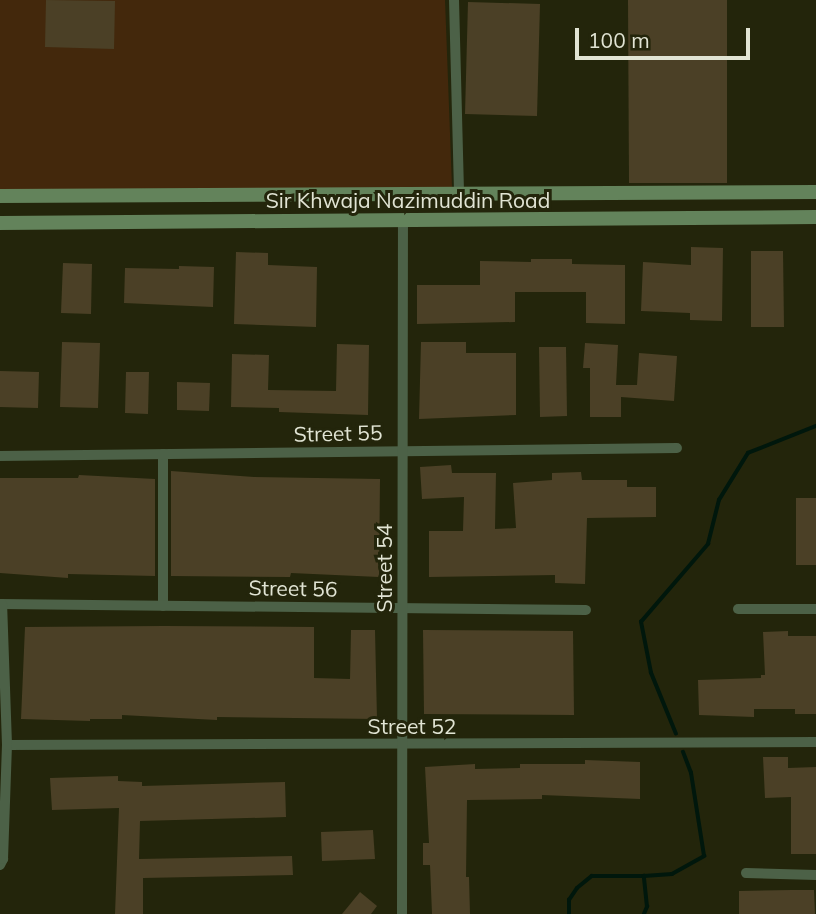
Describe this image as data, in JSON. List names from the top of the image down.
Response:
{
  "streets": {
    "main road": ["Sir Khwaja Nazimuddin Road"],
    "street": [
      "Street 55",
      "Street 54",
      "Street 56",
      "Street 52"
    ]
  },
  "crossings": [
    ["Sir Khwaja Nazimuddin Road", "Street 54"],
    ["Street 55", "Street 54"],
    ["Street 54", "Street 56"],
    ["Street 54", "Street 52"]
  ],
  "scale_bar": "100 m"
}
